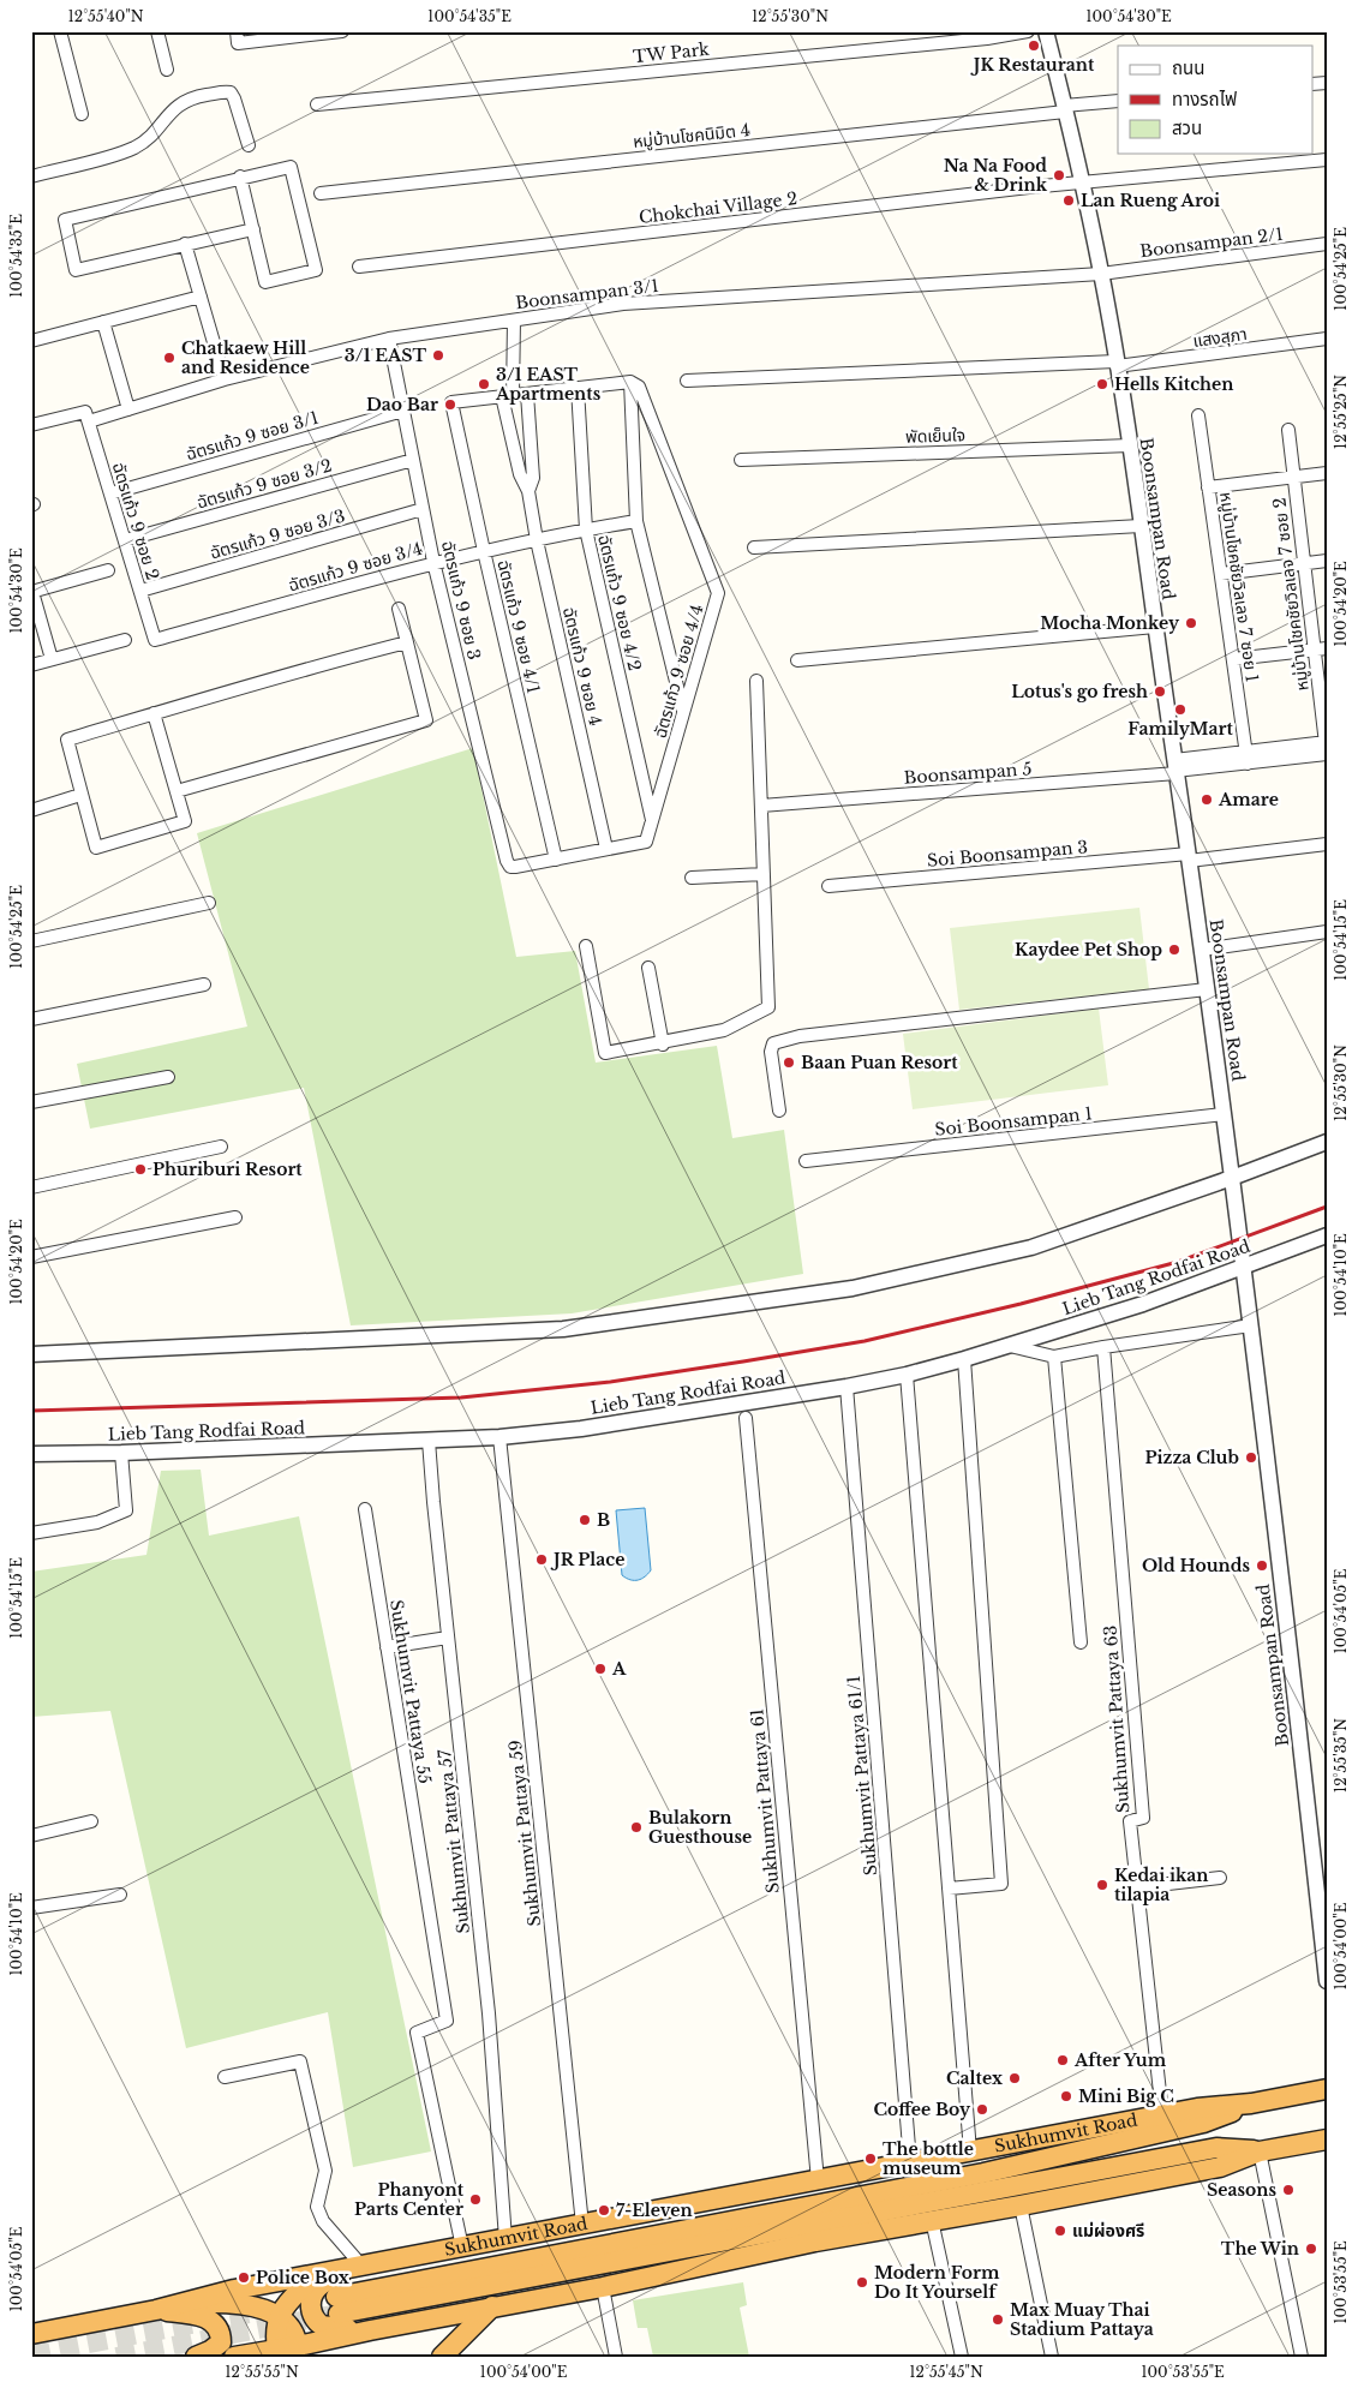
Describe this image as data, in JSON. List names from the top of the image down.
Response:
{
  "streets": {
    "highway": ["Sukhumvit Road"],
    "street": [
      "TW Park",
      "หมู่บ้านโชคนิมิต 4",
      "Chokchai Village 2",
      "Boonsampan 2/1",
      "Boonsampan 3/1",
      "แสงสุภา",
      "ฉัตรแก้ว 9 ซอย 3/1",
      "พัดเย็นใจ",
      "ฉัตรแก้ว 9 ซอย 3/2",
      "Boonsampan Road",
      "ฉัตรแก้ว 9 ซอย 2",
      "ฉัตรแก้ว 9 ซอย 3/3",
      "ฉัตรแก้ว 9 ซอย 3/4",
      "หมู่บ้านโชคชัยวิลเลจ 7 ซอย 1",
      "หมู่บ้านโชคชัยวิลเลจ 7 ซอย 2",
      "ฉัตรแก้ว 9 ซอย 3",
      "ฉัตรแก้ว 9 ซอย 4/2",
      "ฉัตรแก้ว 9 ซอย 4/1",
      "ฉัตรแก้ว 9 ซอย 4",
      "ฉัตรแก้ว 9 ซอย 4/4",
      "Boonsampan 5",
      "Soi Boonsampan 3",
      "Soi Boonsampan 1",
      "Lieb Tang Rodfai Road",
      "Sukhumvit Pattaya 55",
      "Sukhumvit Pattaya 63",
      "Sukhumvit Pattaya 61/1",
      "Sukhumvit Pattaya 61",
      "Sukhumvit Pattaya 59",
      "Sukhumvit Pattaya 57"
    ]
  },
  "crossings": [
    ["หมู่บ้านโชคนิมิต 4", "Boonsampan Road"],
    ["Chokchai Village 2", "Boonsampan Road"],
    ["Boonsampan 2/1", "Boonsampan 3/1"],
    ["Boonsampan 2/1", "Boonsampan Road"],
    ["Boonsampan 3/1", "Boonsampan Road"],
    ["Boonsampan 3/1", "ฉัตรแก้ว 9 ซอย 2"],
    ["Boonsampan 3/1", "ฉัตรแก้ว 9 ซอย 3"],
    ["Boonsampan 3/1", "ฉัตรแก้ว 9 ซอย 4"],
    ["แสงสุภา", "Boonsampan Road"],
    ["ฉัตรแก้ว 9 ซอย 3/1", "ฉัตรแก้ว 9 ซอย 2"],
    ["ฉัตรแก้ว 9 ซอย 3/1", "ฉัตรแก้ว 9 ซอย 3"],
    ["พัดเย็นใจ", "Boonsampan Road"],
    ["ฉัตรแก้ว 9 ซอย 3/2", "ฉัตรแก้ว 9 ซอย 2"],
    ["ฉัตรแก้ว 9 ซอย 3/2", "ฉัตรแก้ว 9 ซอย 3"],
    ["Boonsampan Road", "Boonsampan 5"],
    ["Boonsampan Road", "Soi Boonsampan 3"],
    ["Boonsampan Road", "Soi Boonsampan 1"],
    ["Boonsampan Road", "Lieb Tang Rodfai Road"],
    ["ฉัตรแก้ว 9 ซอย 2", "ฉัตรแก้ว 9 ซอย 3/3"],
    ["ฉัตรแก้ว 9 ซอย 2", "ฉัตรแก้ว 9 ซอย 3/4"],
    ["ฉัตรแก้ว 9 ซอย 3/3", "ฉัตรแก้ว 9 ซอย 3"],
    ["ฉัตรแก้ว 9 ซอย 3/4", "ฉัตรแก้ว 9 ซอย 3"],
    ["ฉัตรแก้ว 9 ซอย 3/4", "ฉัตรแก้ว 9 ซอย 4/2"],
    ["ฉัตรแก้ว 9 ซอย 3/4", "ฉัตรแก้ว 9 ซอย 4/1"],
    ["ฉัตรแก้ว 9 ซอย 3/4", "ฉัตรแก้ว 9 ซอย 4"],
    ["หมู่บ้านโชคชัยวิลเลจ 7 ซอย 1", "Boonsampan 5"],
    ["หมู่บ้านโชคชัยวิลเลจ 7 ซอย 2", "Boonsampan 5"],
    ["ฉัตรแก้ว 9 ซอย 3", "ฉัตรแก้ว 9 ซอย 4/1"],
    ["ฉัตรแก้ว 9 ซอย 4/2", "ฉัตรแก้ว 9 ซอย 4/4"],
    ["ฉัตรแก้ว 9 ซอย 4/1", "ฉัตรแก้ว 9 ซอย 4"],
    ["ฉัตรแก้ว 9 ซอย 4", "ฉัตรแก้ว 9 ซอย 4/4"],
    ["Lieb Tang Rodfai Road", "Sukhumvit Pattaya 61/1"],
    ["Lieb Tang Rodfai Road", "Sukhumvit Pattaya 59"],
    ["Lieb Tang Rodfai Road", "Sukhumvit Pattaya 57"],
    ["Sukhumvit Pattaya 55", "Sukhumvit Road"],
    ["Sukhumvit Pattaya 63", "Sukhumvit Road"],
    ["Sukhumvit Pattaya 61/1", "Sukhumvit Road"],
    ["Sukhumvit Pattaya 61", "Sukhumvit Road"],
    ["Sukhumvit Pattaya 59", "Sukhumvit Road"],
    ["Sukhumvit Pattaya 57", "Sukhumvit Road"]
  ],
  "places": [
    "JK Restaurant",
    "Na Na Food & Drink",
    "Lan Rueng Aroi",
    "3/1 EAST",
    "Chatkaew Hill and Residence",
    "3/1 EAST Apartments",
    "Hells Kitchen",
    "Dao Bar",
    "Mocha Monkey",
    "Lotus's go fresh",
    "FamilyMart",
    "Amare",
    "Kaydee Pet Shop",
    "Baan Puan Resort",
    "Phuriburi Resort",
    "Pizza Club",
    "B",
    "JR Place",
    "Old Hounds",
    "A",
    "Bulakorn Guesthouse",
    "Kedai ikan tilapia",
    "After Yum",
    "Caltex",
    "Mini Big C",
    "Coffee Boy",
    "The bottle museum",
    "Seasons",
    "Phanyont Parts Center",
    "7-Eleven",
    "แม่ผ่องศรี",
    "The Win",
    "Police Box",
    "Modern Form Do It Yourself",
    "Max Muay Thai Stadium Pattaya"
  ],
  "legend": ["ถนน", "ทางรถไฟ", "สวน"],
  "coordinates": [
    "12°55'40\"N",
    "100°54'35\"E",
    "12°55'30\"N",
    "100°54'30\"E",
    "100°54'25\"E",
    "12°55'25\"N",
    "100°54'20\"E",
    "100°54'15\"E",
    "100°54'10\"E",
    "100°54'05\"E",
    "12°55'35\"N",
    "100°54'00\"E",
    "100°53'55\"E",
    "12°55'55\"N",
    "12°55'45\"N"
  ]
}
